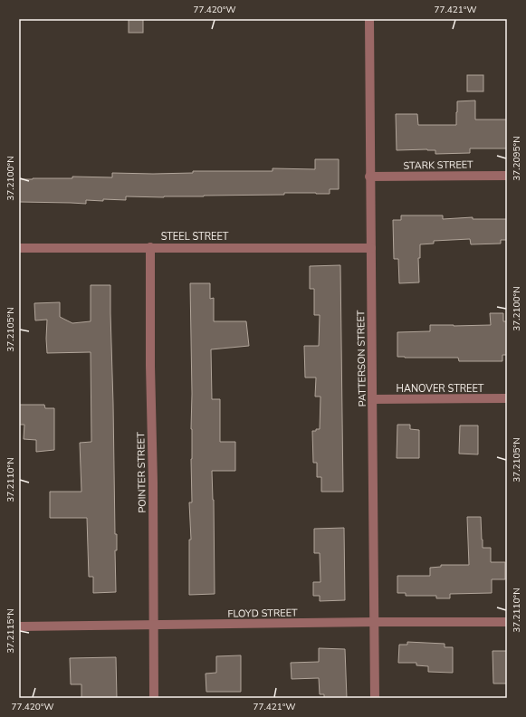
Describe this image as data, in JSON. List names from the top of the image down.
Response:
{
  "streets": {
    "street": [
      "STARK STREET",
      "STEEL STREET",
      "PATTERSON STREET",
      "HANOVER STREET",
      "POINTER STREET",
      "FLOYD STREET"
    ]
  },
  "crossings": [
    ["STARK STREET", "PATTERSON STREET"],
    ["STEEL STREET", "PATTERSON STREET"],
    ["STEEL STREET", "POINTER STREET"],
    ["PATTERSON STREET", "HANOVER STREET"],
    ["PATTERSON STREET", "FLOYD STREET"],
    ["POINTER STREET", "FLOYD STREET"]
  ],
  "coordinates": [
    "77.420°W",
    "77.421°W",
    "37.2095°N",
    "37.2100°N",
    "37.2105°N",
    "37.2110°N",
    "37.2115°N"
  ]
}
